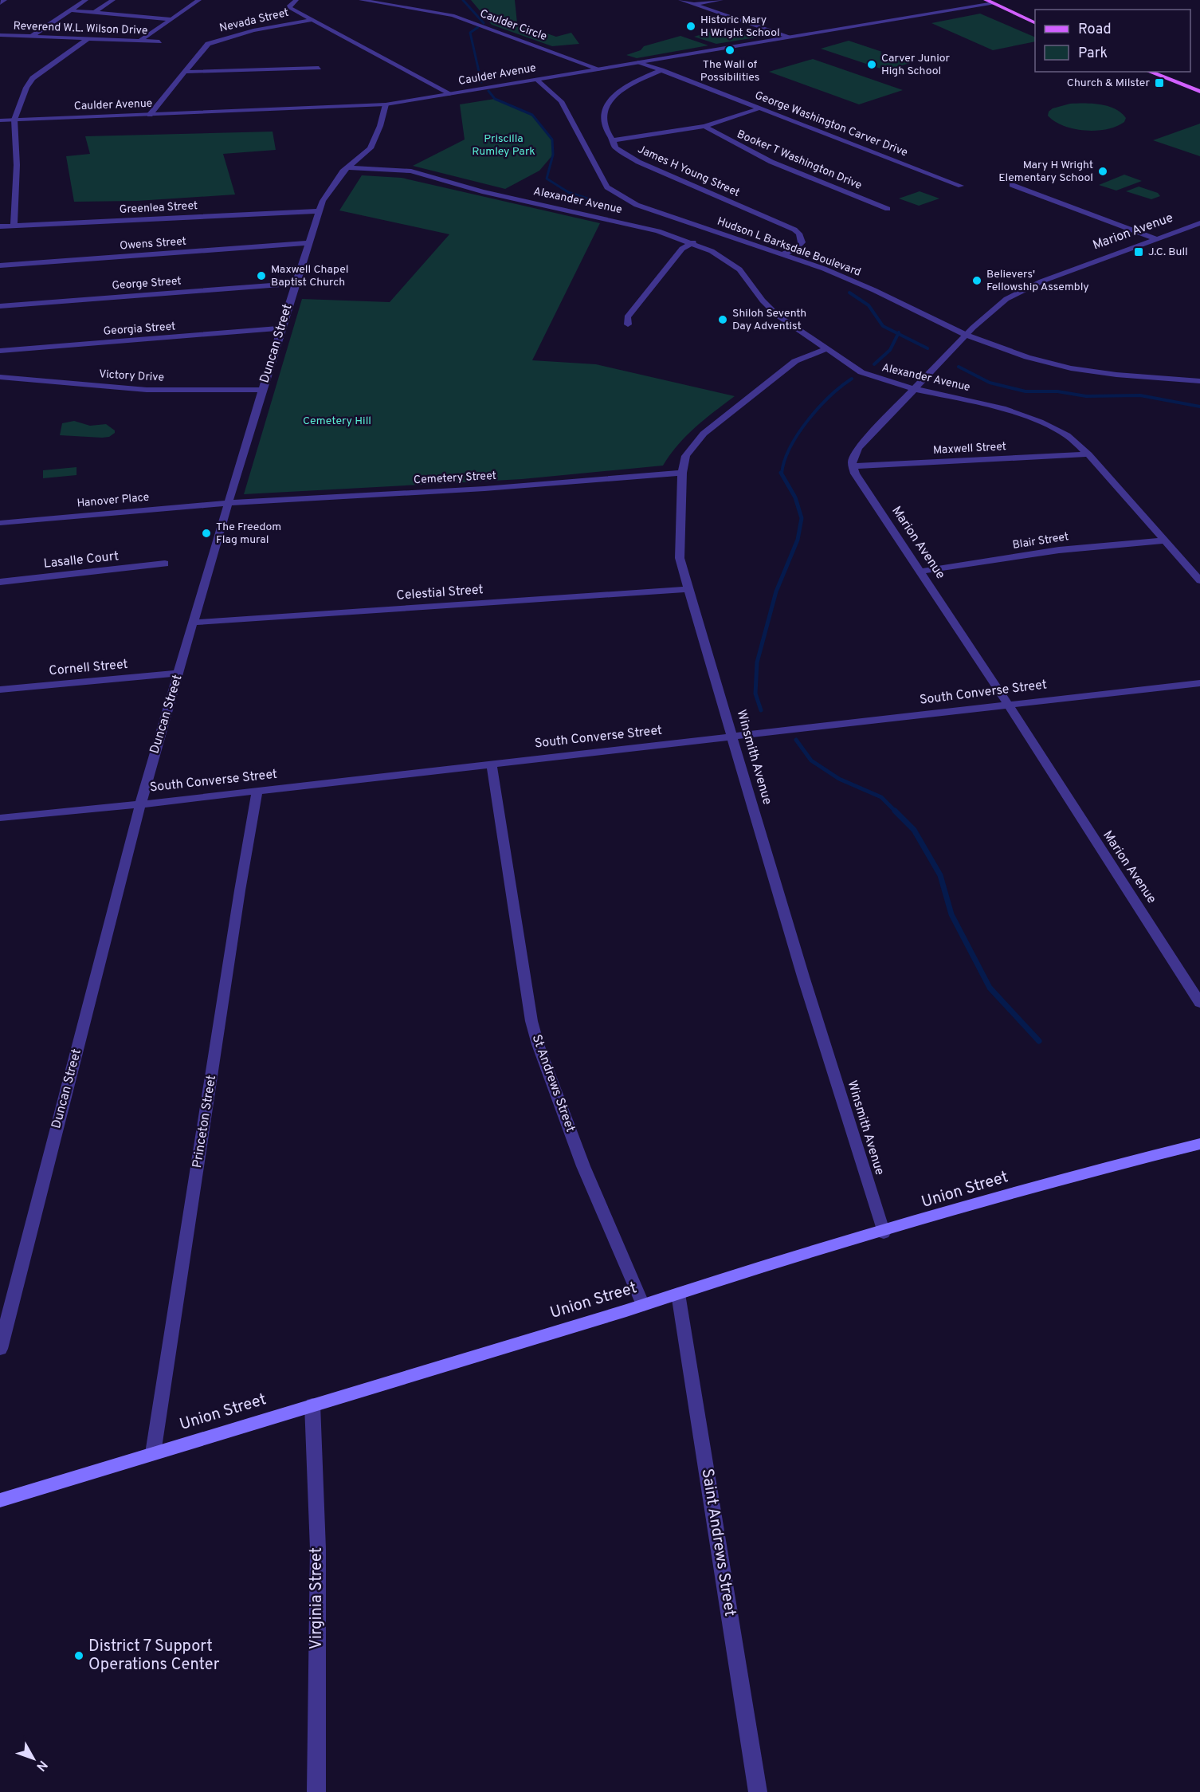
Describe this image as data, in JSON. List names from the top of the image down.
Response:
{
  "streets": {
    "main road": ["Union Street"],
    "street": [
      "Nevada Street",
      "Caulder Circle",
      "Reverend W.L. Wilson Drive",
      "Caulder Avenue",
      "George Washington Carver Drive",
      "Booker T Washington Drive",
      "James H Young Street",
      "Alexander Avenue",
      "Greenlea Street",
      "Marion Avenue",
      "Owens Street",
      "Hudson L Barksdale Boulevard",
      "George Street",
      "Georgia Street",
      "Duncan Street",
      "Victory Drive",
      "Maxwell Street",
      "Cemetery Street",
      "Hanover Place",
      "Blair Street",
      "Lasalle Court",
      "Celestial Street",
      "Cornell Street",
      "South Converse Street",
      "Winsmith Avenue",
      "St Andrews Street",
      "Princeton Street",
      "Saint Andrews Street",
      "Virginia Street"
    ]
  },
  "crossings": [
    ["Nevada Street", "Caulder Avenue"],
    ["Caulder Circle", "Caulder Avenue"],
    ["Caulder Avenue", "George Washington Carver Drive"],
    ["Caulder Avenue", "Hudson L Barksdale Boulevard"],
    ["Caulder Avenue", "Duncan Street"],
    ["George Washington Carver Drive", "James H Young Street"],
    ["James H Young Street", "Hudson L Barksdale Boulevard"],
    ["Alexander Avenue", "Marion Avenue"],
    ["Alexander Avenue", "Duncan Street"],
    ["Alexander Avenue", "Maxwell Street"],
    ["Alexander Avenue", "Blair Street"],
    ["Alexander Avenue", "Winsmith Avenue"],
    ["Greenlea Street", "Duncan Street"],
    ["Marion Avenue", "Hudson L Barksdale Boulevard"],
    ["Marion Avenue", "Maxwell Street"],
    ["Marion Avenue", "Blair Street"],
    ["Marion Avenue", "South Converse Street"],
    ["Owens Street", "Duncan Street"],
    ["George Street", "Duncan Street"],
    ["Georgia Street", "Duncan Street"],
    ["Duncan Street", "Victory Drive"],
    ["Duncan Street", "Cemetery Street"],
    ["Duncan Street", "Hanover Place"],
    ["Duncan Street", "Celestial Street"],
    ["Duncan Street", "Cornell Street"],
    ["Duncan Street", "South Converse Street"],
    ["Cemetery Street", "Hanover Place"],
    ["Cemetery Street", "Winsmith Avenue"],
    ["Celestial Street", "Winsmith Avenue"],
    ["South Converse Street", "Winsmith Avenue"],
    ["South Converse Street", "St Andrews Street"],
    ["South Converse Street", "Princeton Street"],
    ["Winsmith Avenue", "Union Street"],
    ["St Andrews Street", "Union Street"],
    ["Princeton Street", "Union Street"],
    ["Union Street", "Saint Andrews Street"],
    ["Union Street", "Virginia Street"]
  ],
  "parks": ["Priscilla Rumley Park", "Cemetery Hill"],
  "places": {
    "other": [
      "Historic Mary H Wright School",
      "The Wall of Possibilities",
      "Carver Junior High School",
      "Mary H Wright Elementary School",
      "Maxwell Chapel Baptist Church",
      "Believers' Fellowship Assembly",
      "Shiloh Seventh Day Adventist",
      "The Freedom Flag mural",
      "District 7 Support Operations Center"
    ],
    "transit": ["Church & Milster", "J.C. Bull"]
  },
  "legend": ["Road", "Park"],
  "north": "bottom right"
}
